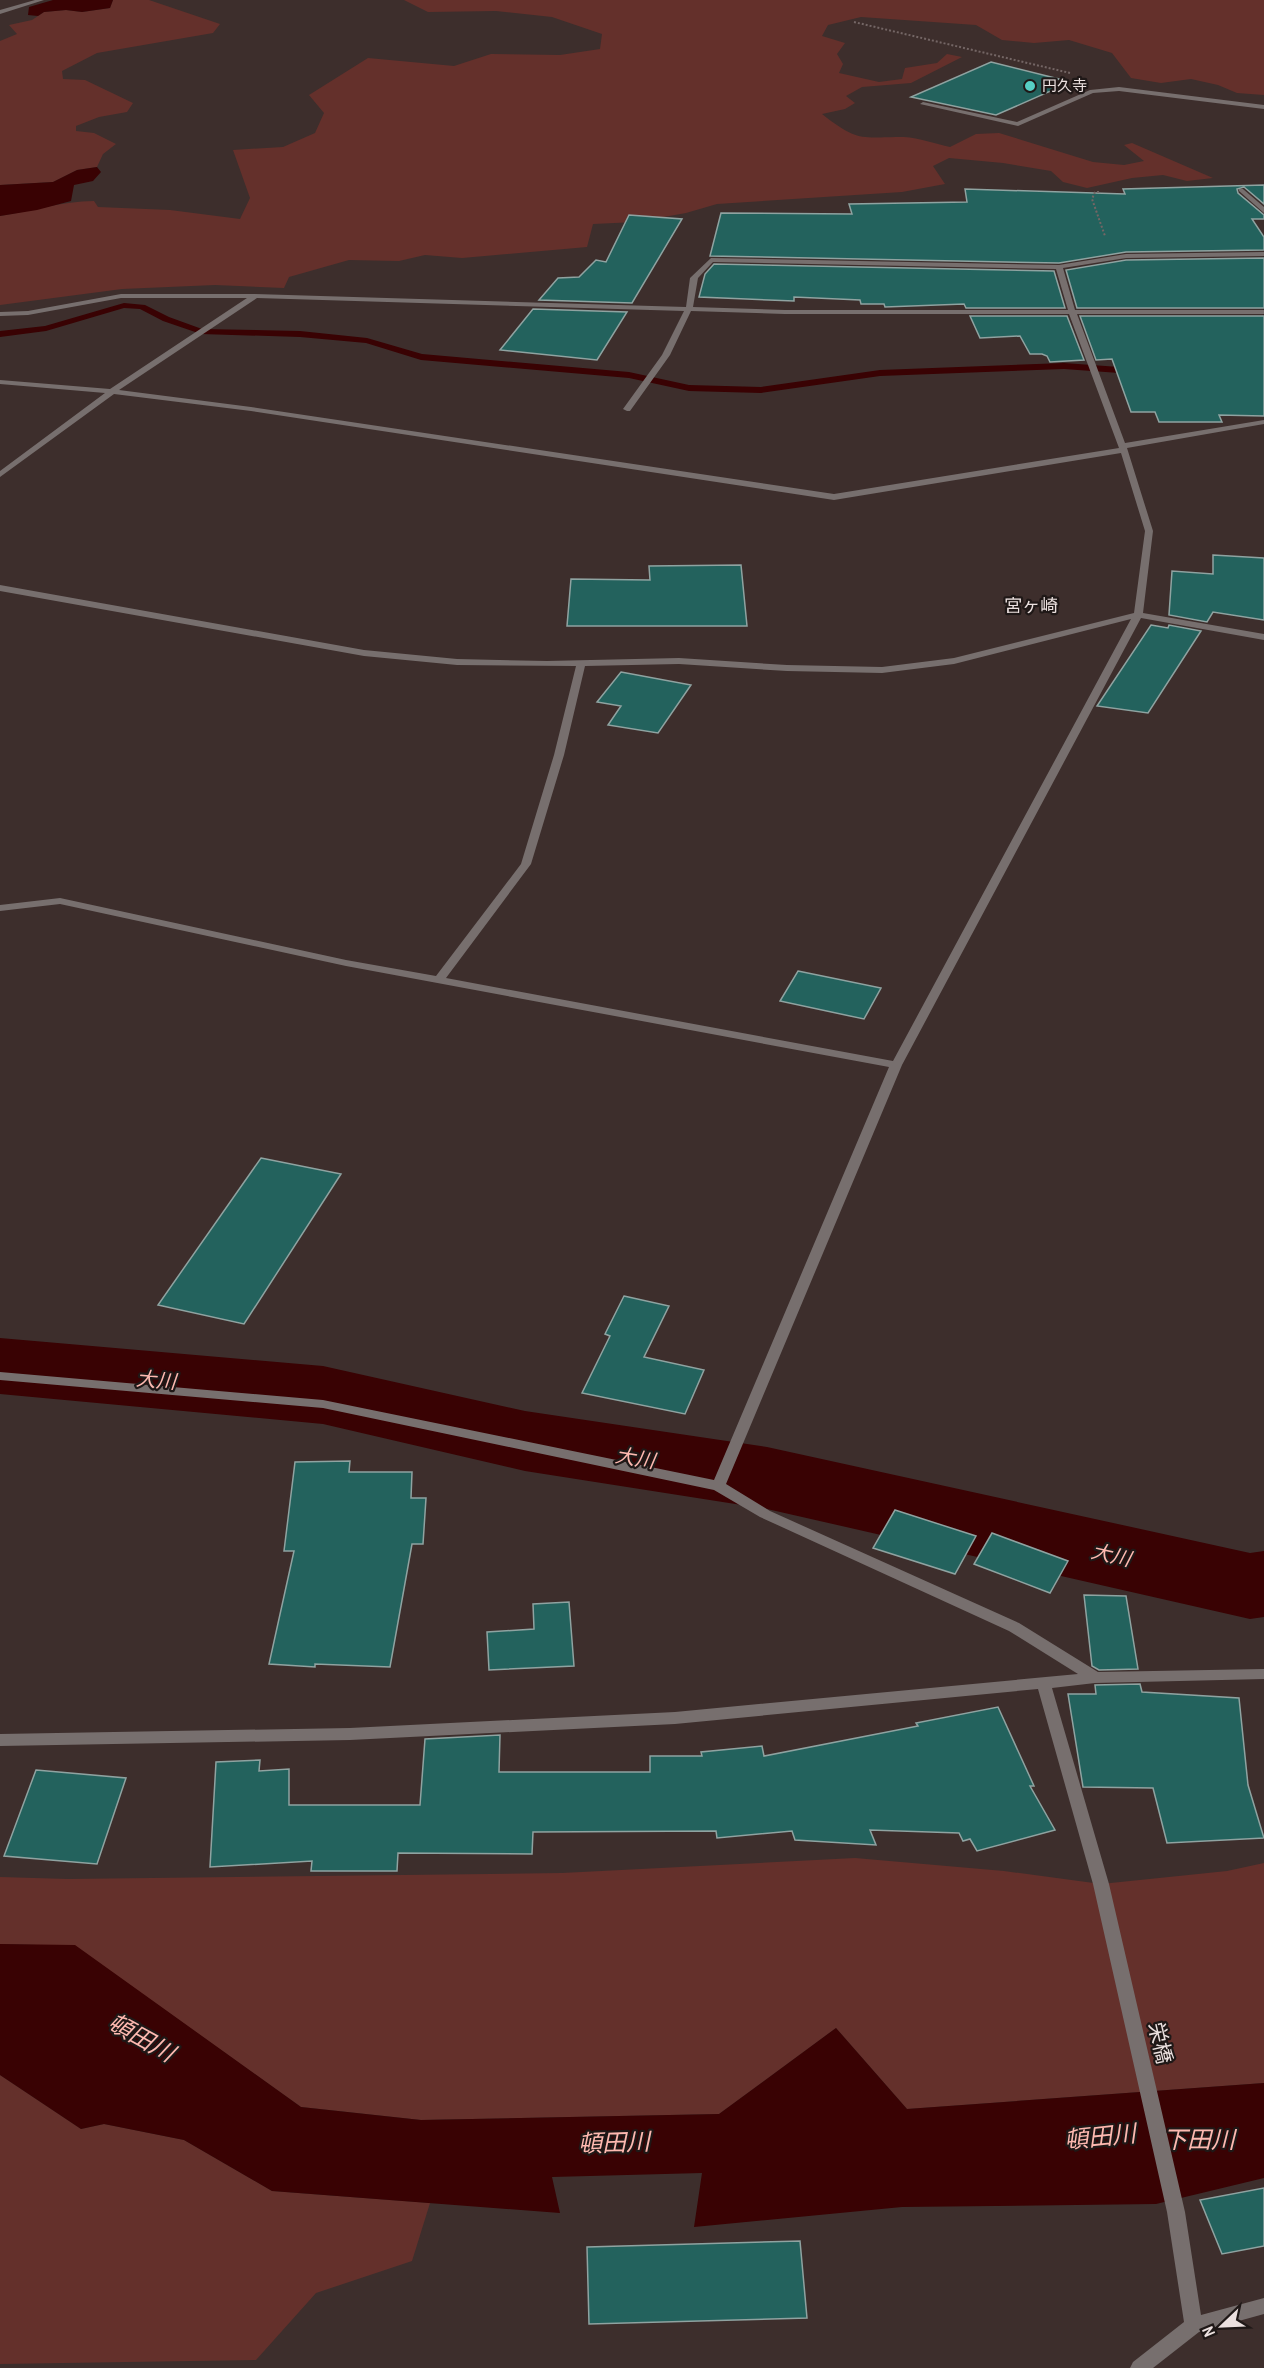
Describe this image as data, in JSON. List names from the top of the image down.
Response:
{
  "streets": {
    "street": ["栄橋"]
  },
  "districts": ["宮ヶ崎"],
  "water": ["大川", "頓田川", "下田川"],
  "places": ["円久寺"],
  "north": "bottom left"
}
